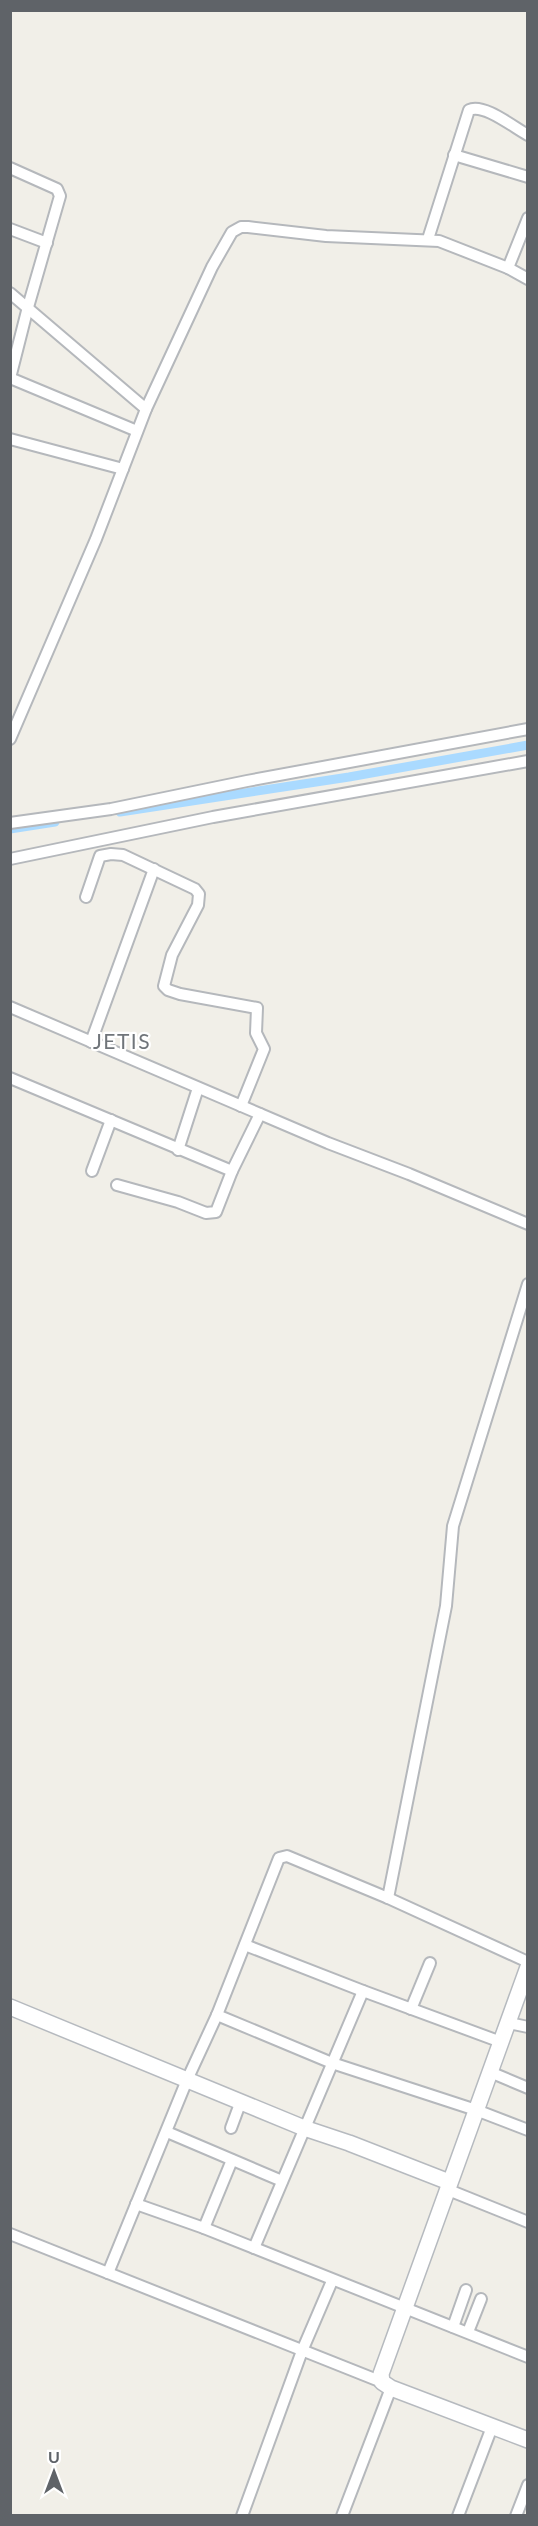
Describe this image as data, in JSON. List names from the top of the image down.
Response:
{
  "districts": ["JETIS"],
  "north": "top"
}
